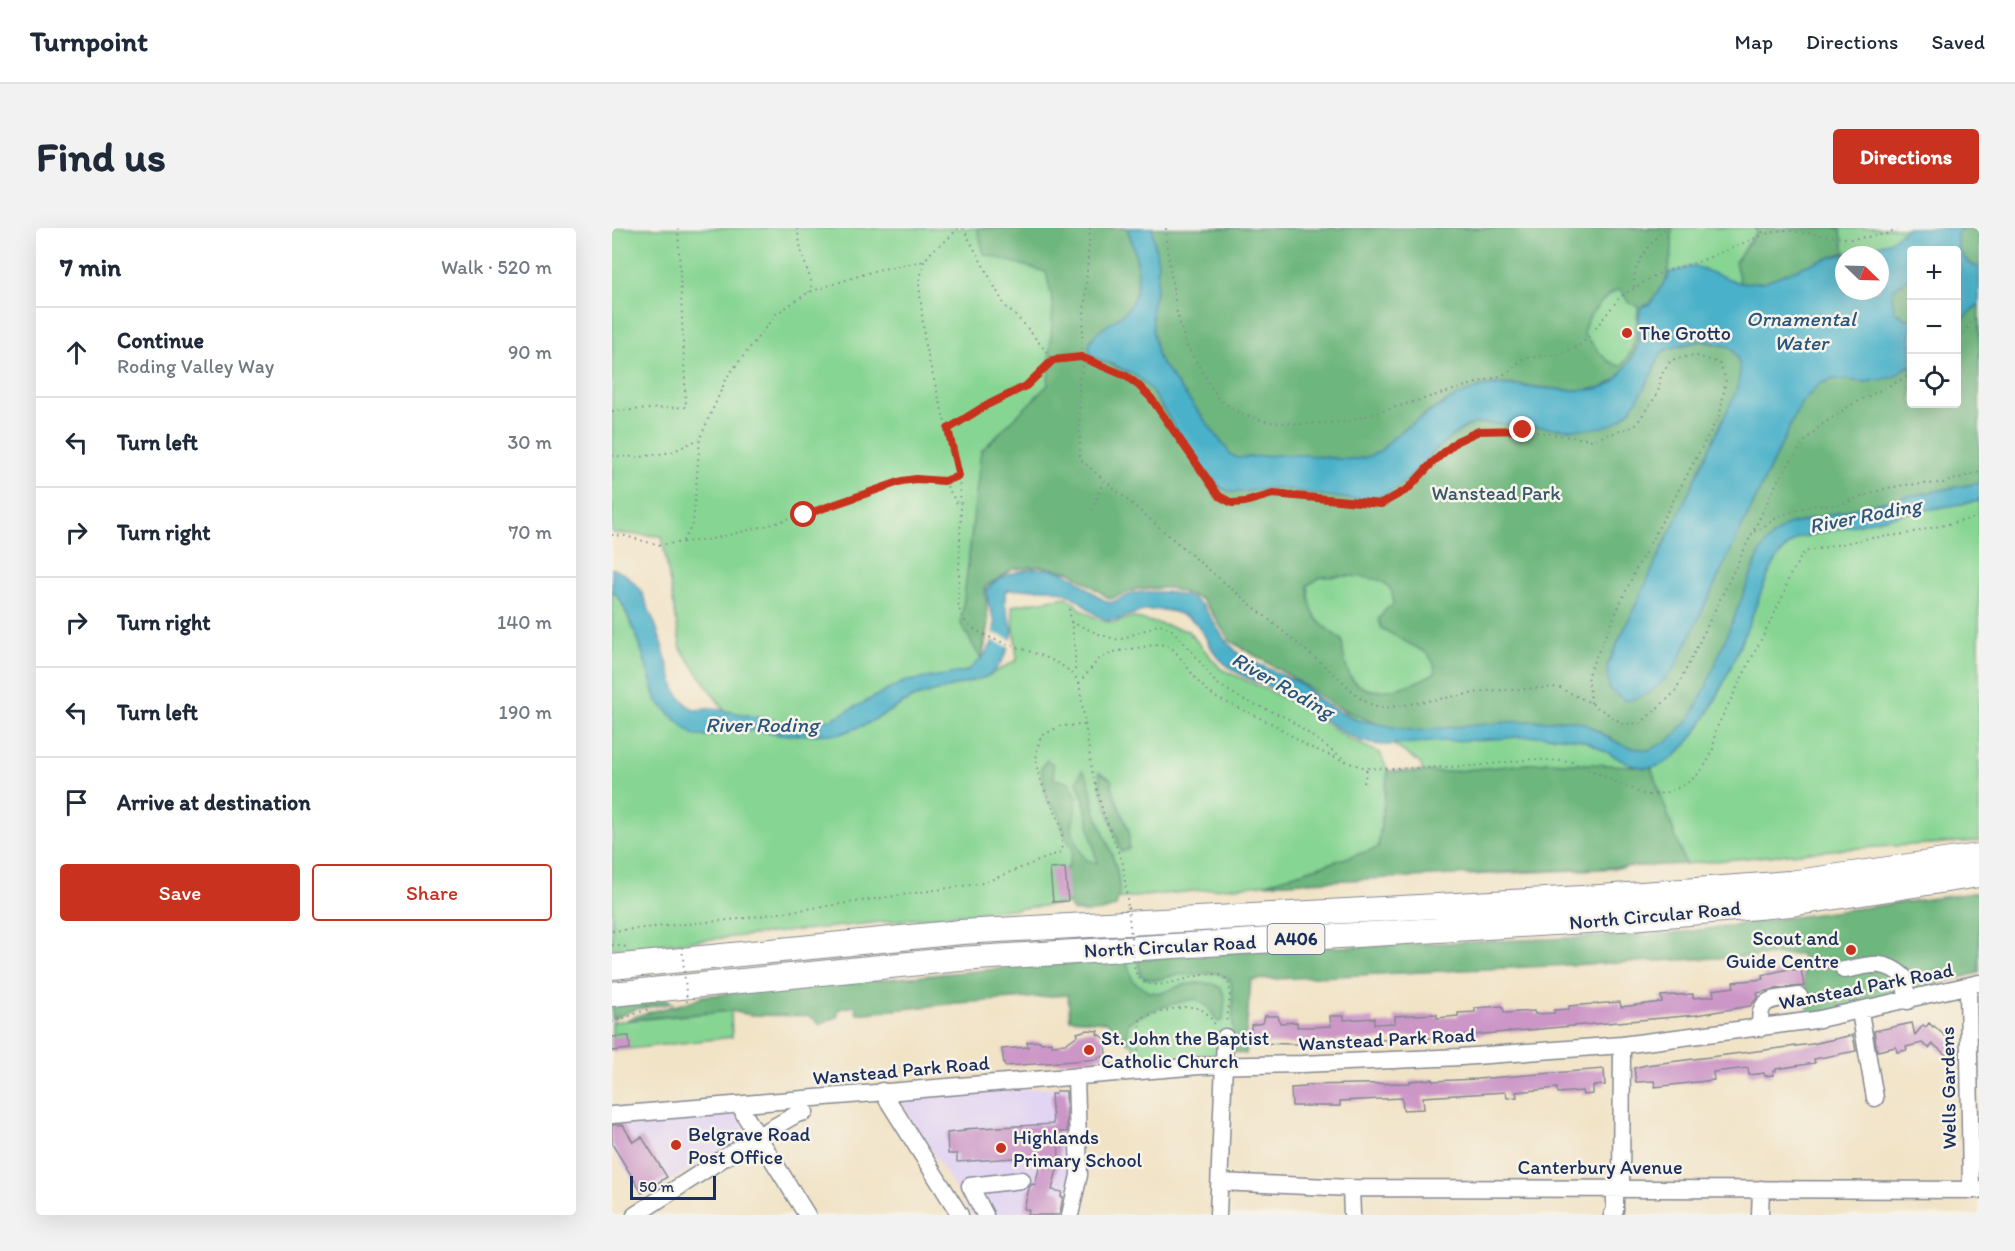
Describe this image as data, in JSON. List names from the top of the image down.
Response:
{
  "streets": {
    "highway": ["North Circular Road", "A406"],
    "street": ["Wanstead Park Road", "Wells Gardens", "Canterbury Avenue"]
  },
  "crossings": [
    ["Wanstead Park Road", "Wells Gardens"],
    ["Wells Gardens", "Canterbury Avenue"]
  ],
  "water": ["Ornamental Water", "River Roding"],
  "parks": ["Wanstead Park"],
  "places": [
    "The Grotto",
    "Scout and Guide Centre",
    "St. John the Baptist Catholic Church",
    "Belgrave Road Post Office",
    "Highlands Primary School"
  ],
  "scale_bar": "50 m",
  "north": "bottom right",
  "page": {
    "header": "Turnpoint",
    "nav": ["Map", "Directions", "Saved"],
    "buttons": [
      "Directions",
      ["Save", "Share"]
    ],
    "title": "Find us",
    "heading": ["7 min", "Walk · 520 m"],
    "map_buttons": ["+", "−"],
    "list": [
      ["Continue", "Roding Valley Way", "90 m"],
      ["Turn left", "30 m"],
      ["Turn right", "70 m"],
      ["Turn right", "140 m"],
      ["Turn left", "190 m"],
      "Arrive at destination"
    ],
    "scale": "50 m"
  }
}
